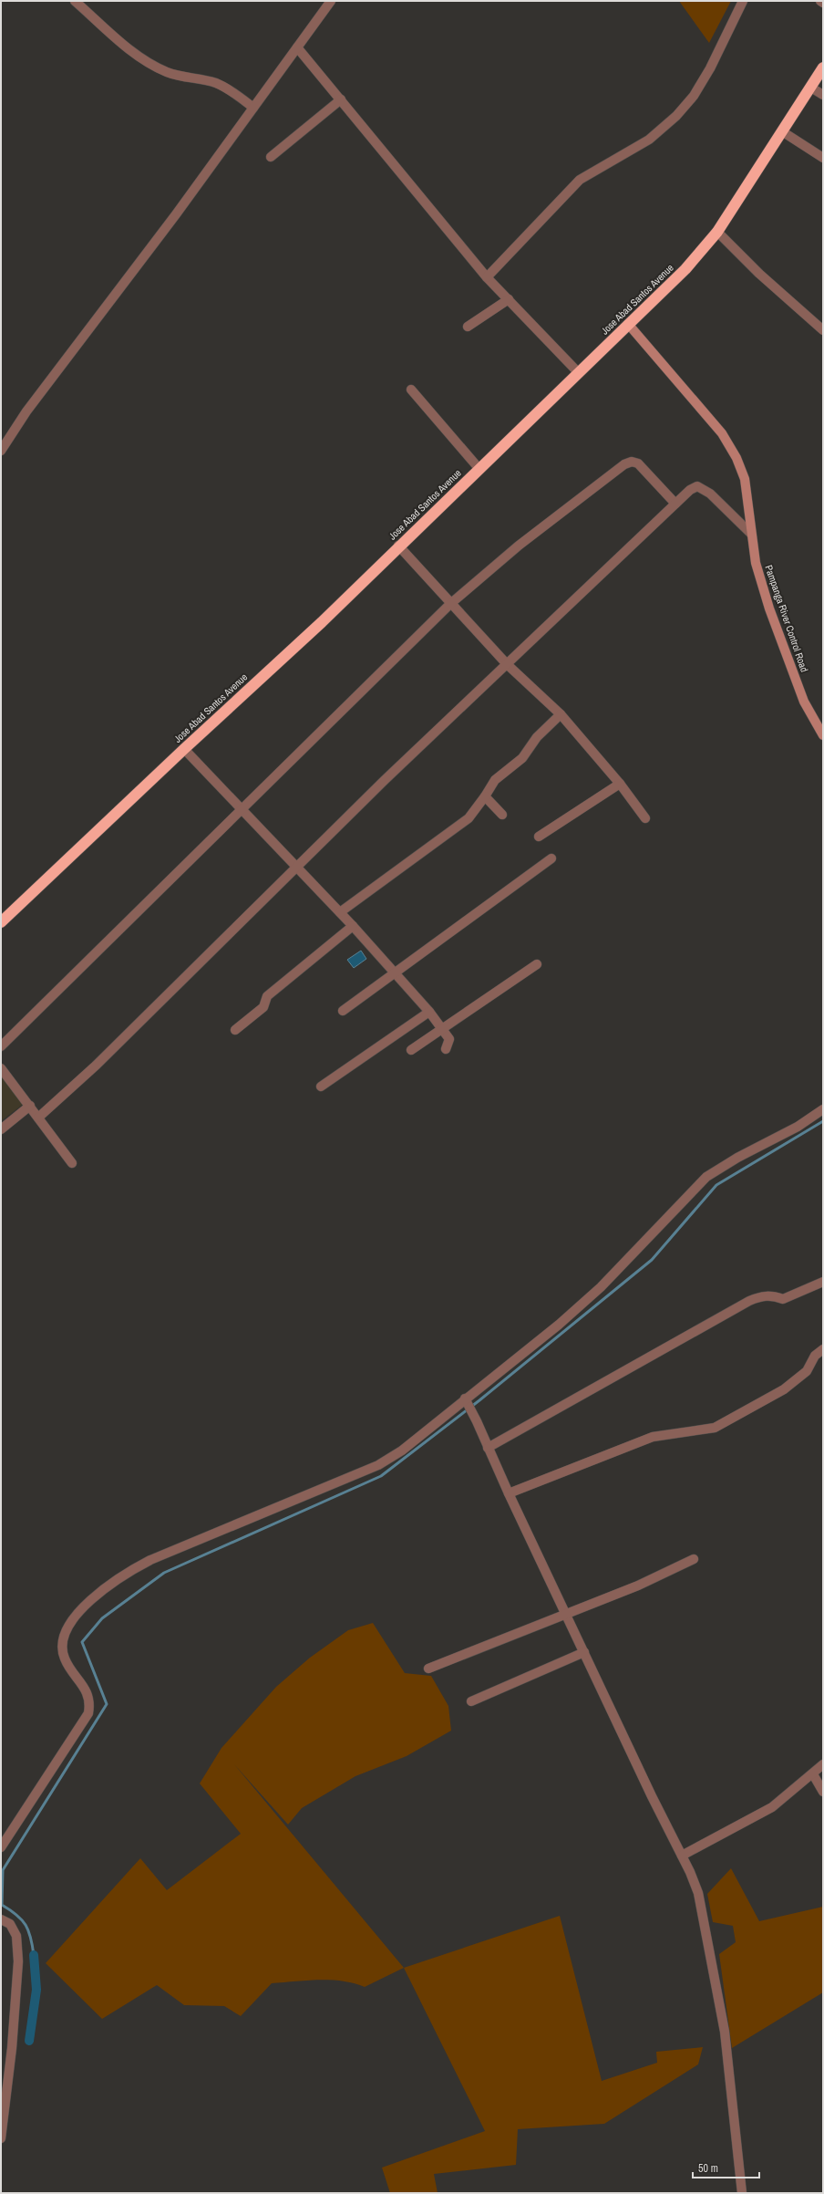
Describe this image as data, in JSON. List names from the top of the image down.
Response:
{
  "streets": {
    "highway": ["Jose Abad Santos Avenue"],
    "main road": ["Pampanga River Control Road"]
  },
  "crossings": [
    ["Jose Abad Santos Avenue", "Pampanga River Control Road"]
  ],
  "scale_bar": "50 m"
}
